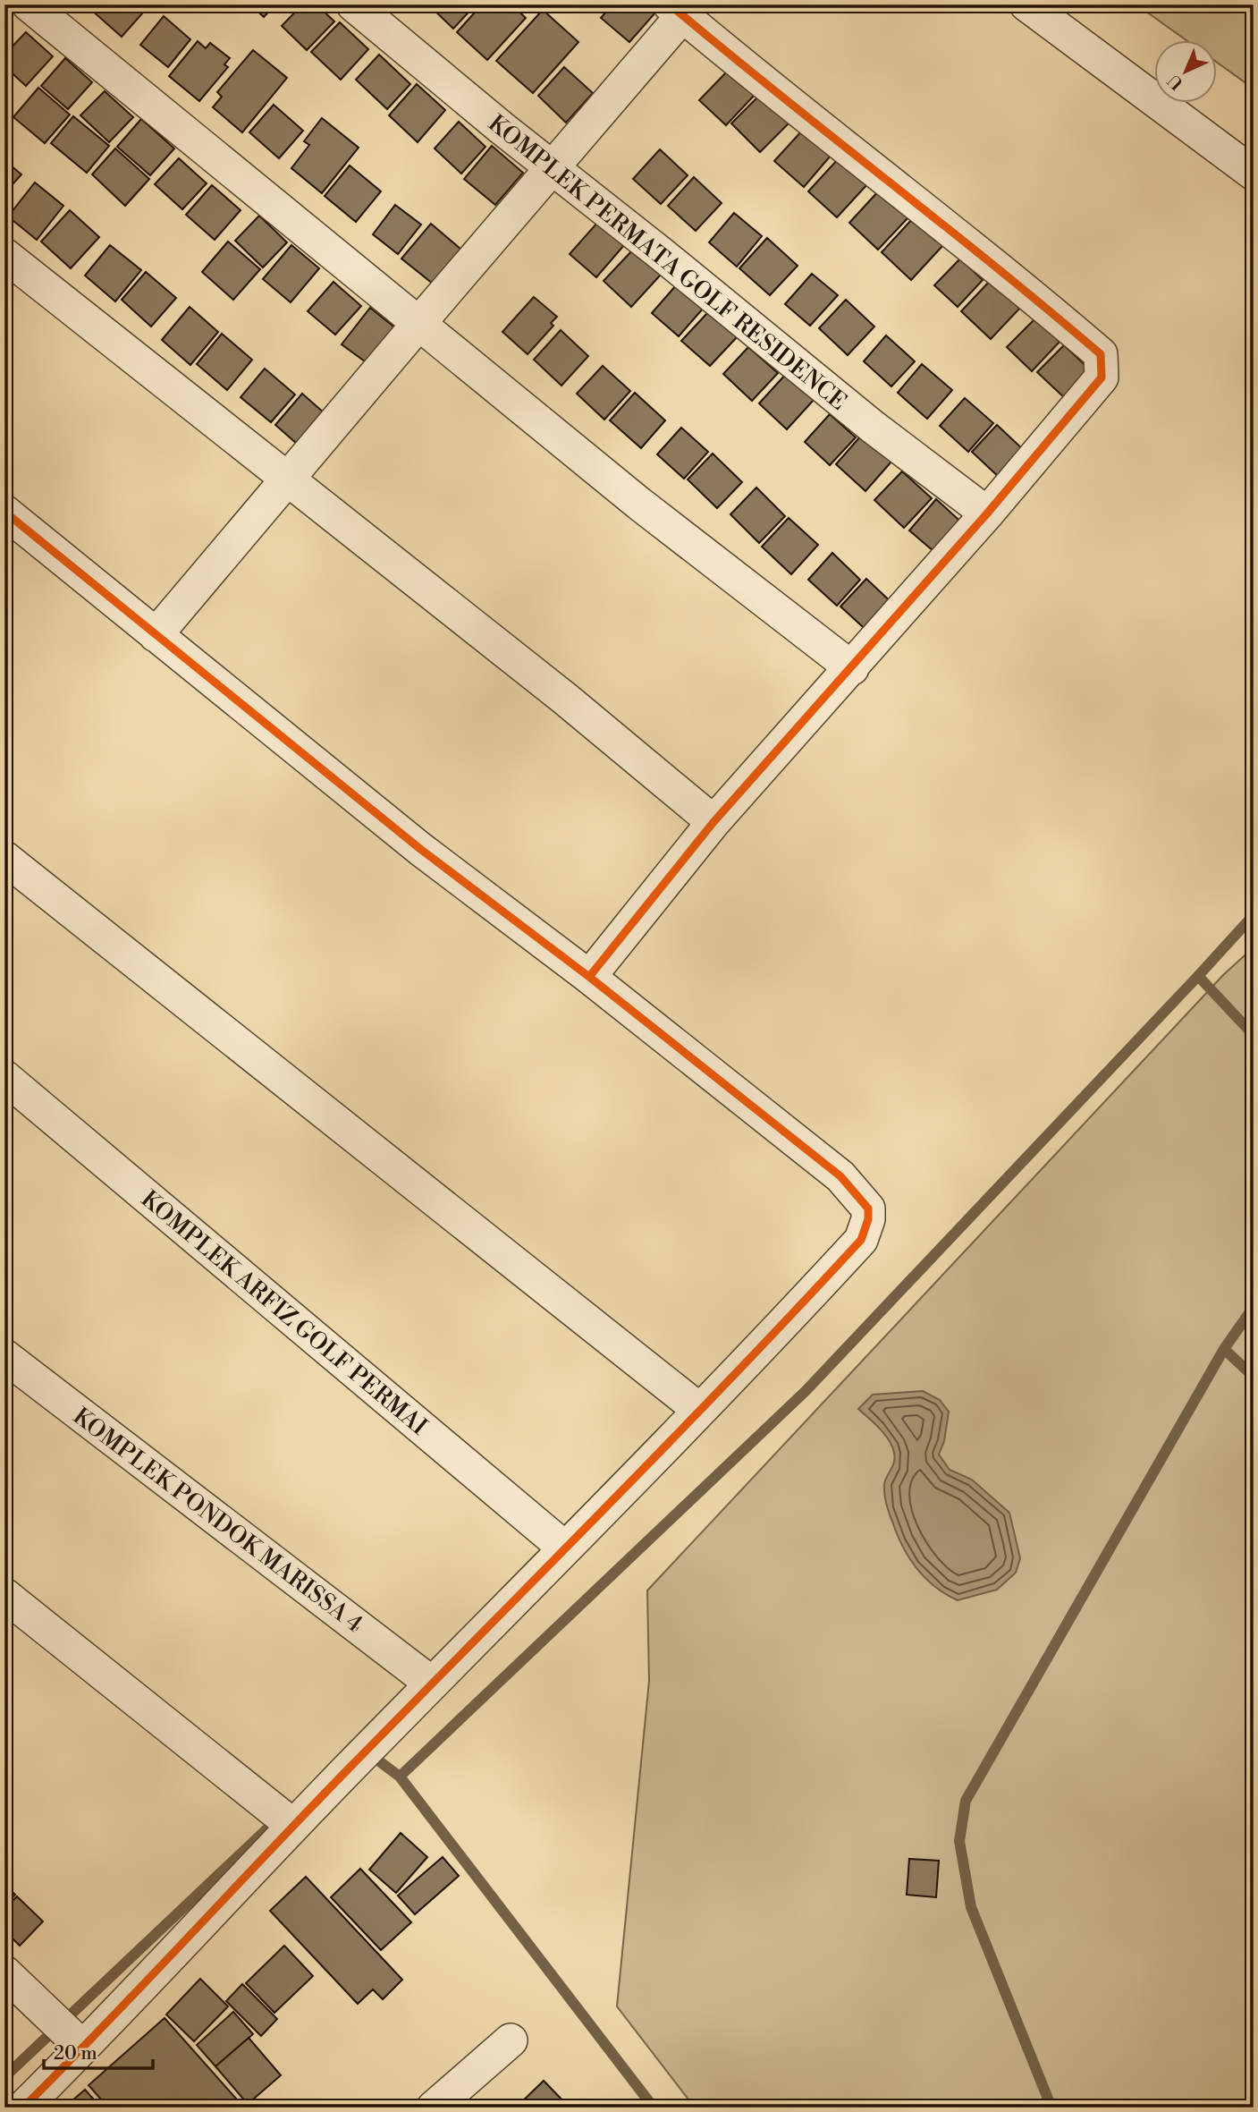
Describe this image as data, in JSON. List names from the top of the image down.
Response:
{
  "streets": {
    "street": ["KOMPLEK PERMATA GOLF RESIDENCE", "KOMPLEK ARFIZ GOLF PERMAI", "KOMPLEK PONDOK MARISSA 4"]
  },
  "scale_bar": "20 m",
  "north": "bottom left"
}
